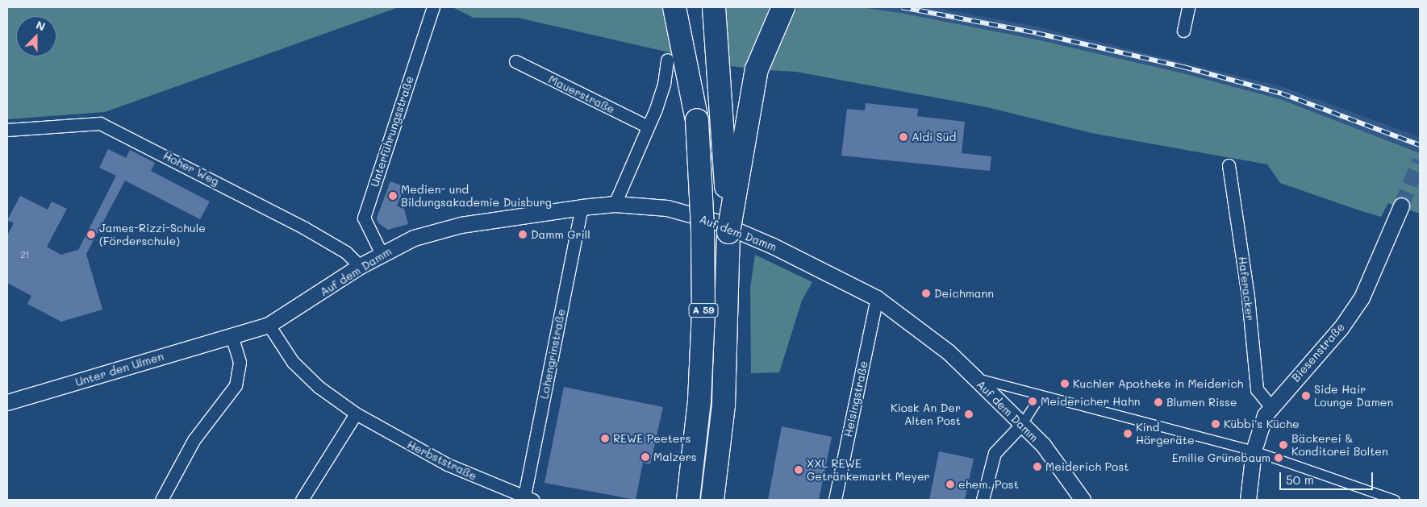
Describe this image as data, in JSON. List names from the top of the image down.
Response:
{
  "streets": {
    "highway": ["A 59"],
    "street": [
      "Mauerstraße",
      "Unterführungsstraße",
      "Hoher Weg",
      "Auf dem Damm",
      "Haferacker",
      "Biesenstraße",
      "Lohengrinstraße",
      "Unter den Ulmen",
      "Heisingstraße",
      "Herbststraße"
    ]
  },
  "crossings": [
    ["Unterführungsstraße", "Auf dem Damm"],
    ["Hoher Weg", "Auf dem Damm"],
    ["Auf dem Damm", "Lohengrinstraße"],
    ["Auf dem Damm", "Unter den Ulmen"],
    ["Auf dem Damm", "Heisingstraße"],
    ["Auf dem Damm", "Herbststraße"],
    ["Haferacker", "Biesenstraße"],
    ["Lohengrinstraße", "Herbststraße"]
  ],
  "places": [
    "Aldi Süd",
    "Medien- und Bildungsakademie Duisburg",
    "James-Rizzi-Schule (Förderschule)",
    "Damm Grill",
    "Deichmann",
    "Kuchler Apotheke in Meiderich",
    "Side Hair Lounge Damen",
    "Meidericher Hahn",
    "Blumen Risse",
    "Kiosk An Der Alten Post",
    "Kübbi's Küche",
    "Kind Hörgeräte",
    "REWE Peeters",
    "Bäckerei & Konditorei Bolten",
    "Malzers",
    "Emilie Grünebaum",
    "Meiderich Post",
    "XXL REWE Getränkemarkt Meyer",
    "ehem. Post"
  ],
  "house_numbers": ["21"],
  "scale_bar": "50 m",
  "north": "top"
}
